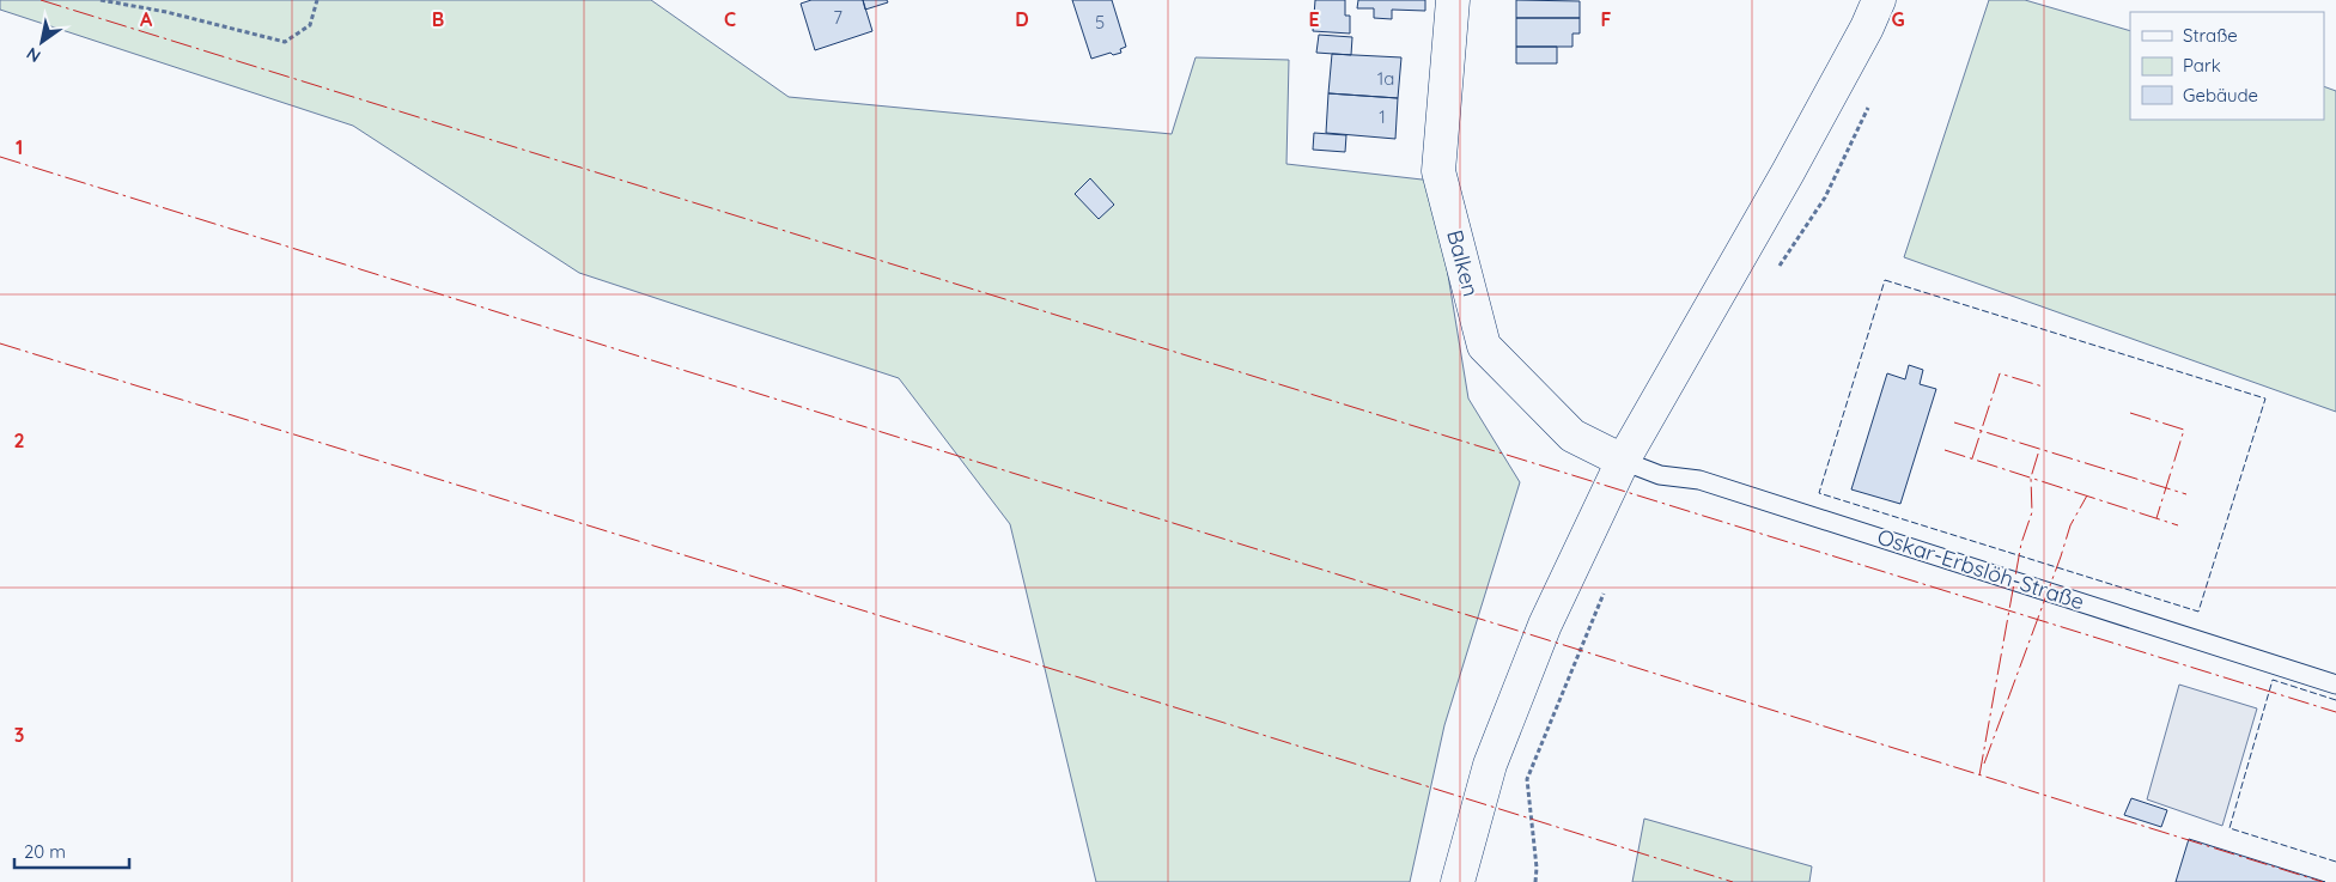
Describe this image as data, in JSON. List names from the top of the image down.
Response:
{
  "streets": {
    "main road": ["Balken"],
    "lane": ["Oskar-Erbslöh-Straße"]
  },
  "crossings": [
    ["Balken", "Oskar-Erbslöh-Straße"]
  ],
  "house_numbers": [
    "7",
    "5",
    "1a",
    "1"
  ],
  "legend": ["Straße", "Park", "Gebäude"],
  "scale_bar": "20 m",
  "north": "bottom left",
  "grid": {
    "columns": [
      "A",
      "B",
      "C",
      "D",
      "E",
      "F",
      "G"
    ],
    "rows": ["1", "2", "3"]
  }
}
